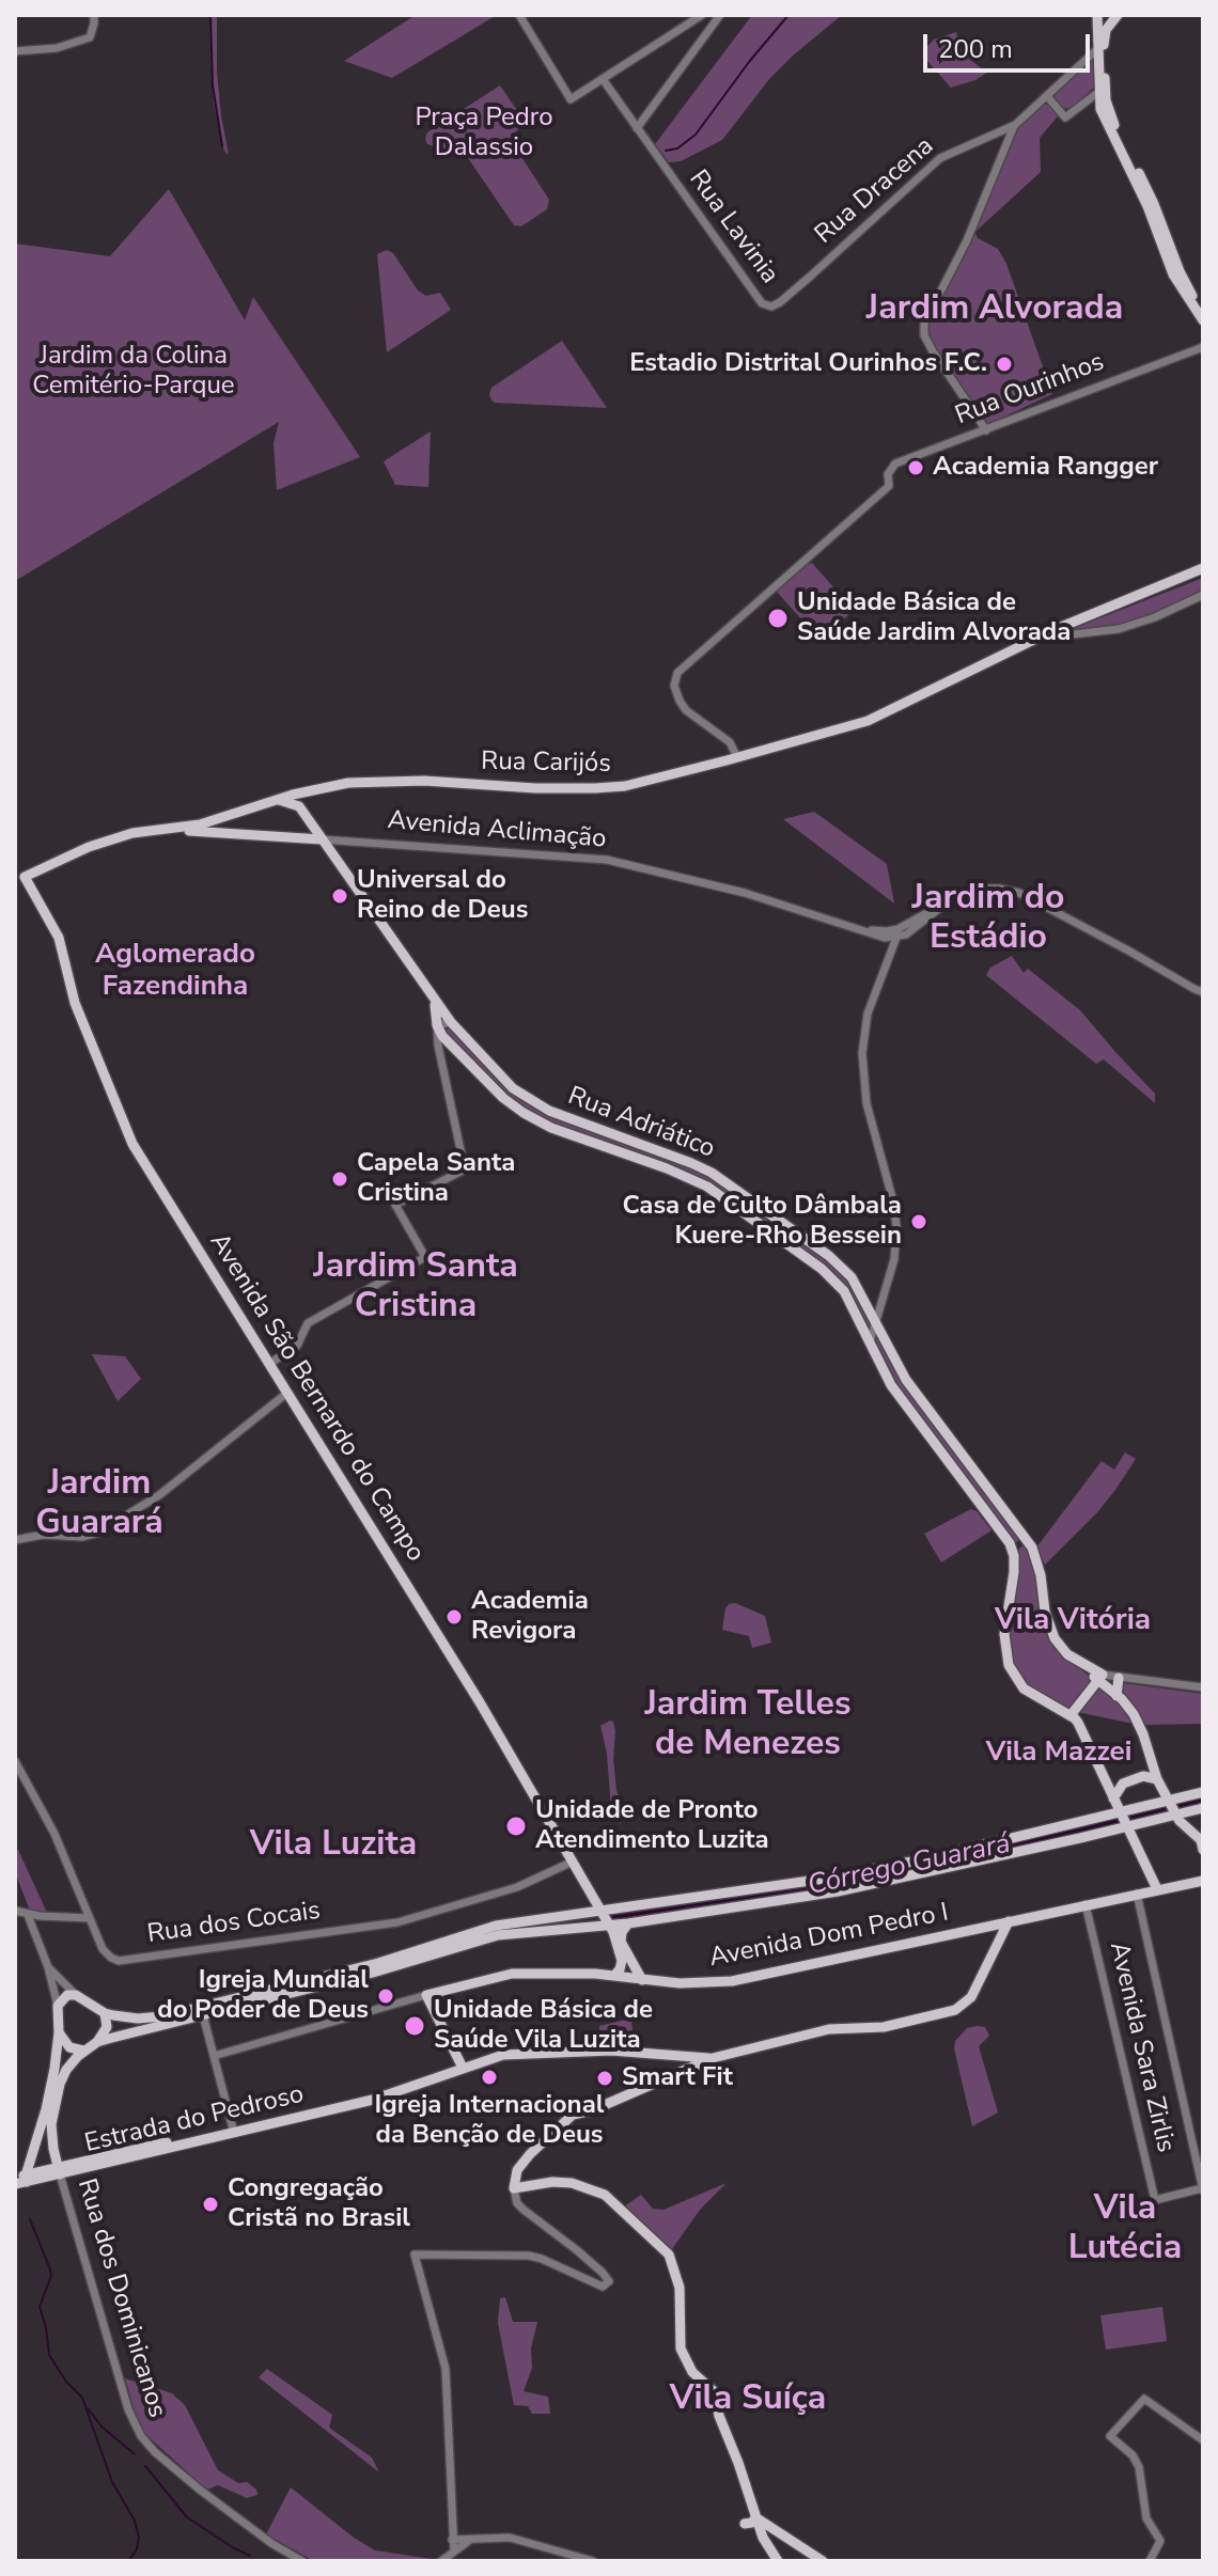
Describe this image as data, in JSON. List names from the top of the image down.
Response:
{
  "streets": {
    "main road": [
      "Rua Carijós",
      "Avenida Aclimação",
      "Rua Adriático",
      "Avenida São Bernardo do Campo",
      "Avenida Dom Pedro I",
      "Estrada do Pedroso"
    ],
    "street": [
      "Rua Dracena",
      "Rua Lavinia",
      "Rua Ourinhos",
      "Rua dos Cocais",
      "Avenida Sara Zirlis",
      "Rua dos Dominicanos"
    ]
  },
  "crossings": [
    ["Rua Dracena", "Rua Lavinia"],
    ["Rua Ourinhos", "Rua Carijós"],
    ["Rua Carijós", "Avenida Aclimação"],
    ["Rua Carijós", "Avenida São Bernardo do Campo"],
    ["Avenida Aclimação", "Rua Adriático"],
    ["Avenida São Bernardo do Campo", "Rua dos Cocais"],
    ["Avenida São Bernardo do Campo", "Avenida Dom Pedro I"],
    ["Avenida Dom Pedro I", "Avenida Sara Zirlis"],
    ["Estrada do Pedroso", "Rua dos Dominicanos"]
  ],
  "districts": [
    "Jardim Alvorada",
    "Jardim do Estádio",
    "Aglomerado Fazendinha",
    "Jardim Santa Cristina",
    "Jardim Guarará",
    "Vila Vitória",
    "Jardim Telles de Menezes",
    "Vila Mazzei",
    "Vila Luzita",
    "Vila Lutécia",
    "Vila Suíça"
  ],
  "water": ["Córrego Guarará"],
  "parks": ["Praça Pedro Dalassio", "Jardim da Colina Cemitério-Parque"],
  "places": [
    "Estadio Distrital Ourinhos F.C.",
    "Academia Rangger",
    "Unidade Básica de Saúde Jardim Alvorada",
    "Universal do Reino de Deus",
    "Capela Santa Cristina",
    "Casa de Culto Dâmbala Kuere-Rho Bessein",
    "Academia Revigora",
    "Unidade de Pronto Atendimento Luzita",
    "Igreja Mundial do Poder de Deus",
    "Unidade Básica de Saúde Vila Luzita",
    "Igreja Internacional da Benção de Deus",
    "Smart Fit",
    "Congregação Cristã no Brasil"
  ],
  "scale_bar": "200 m"
}
